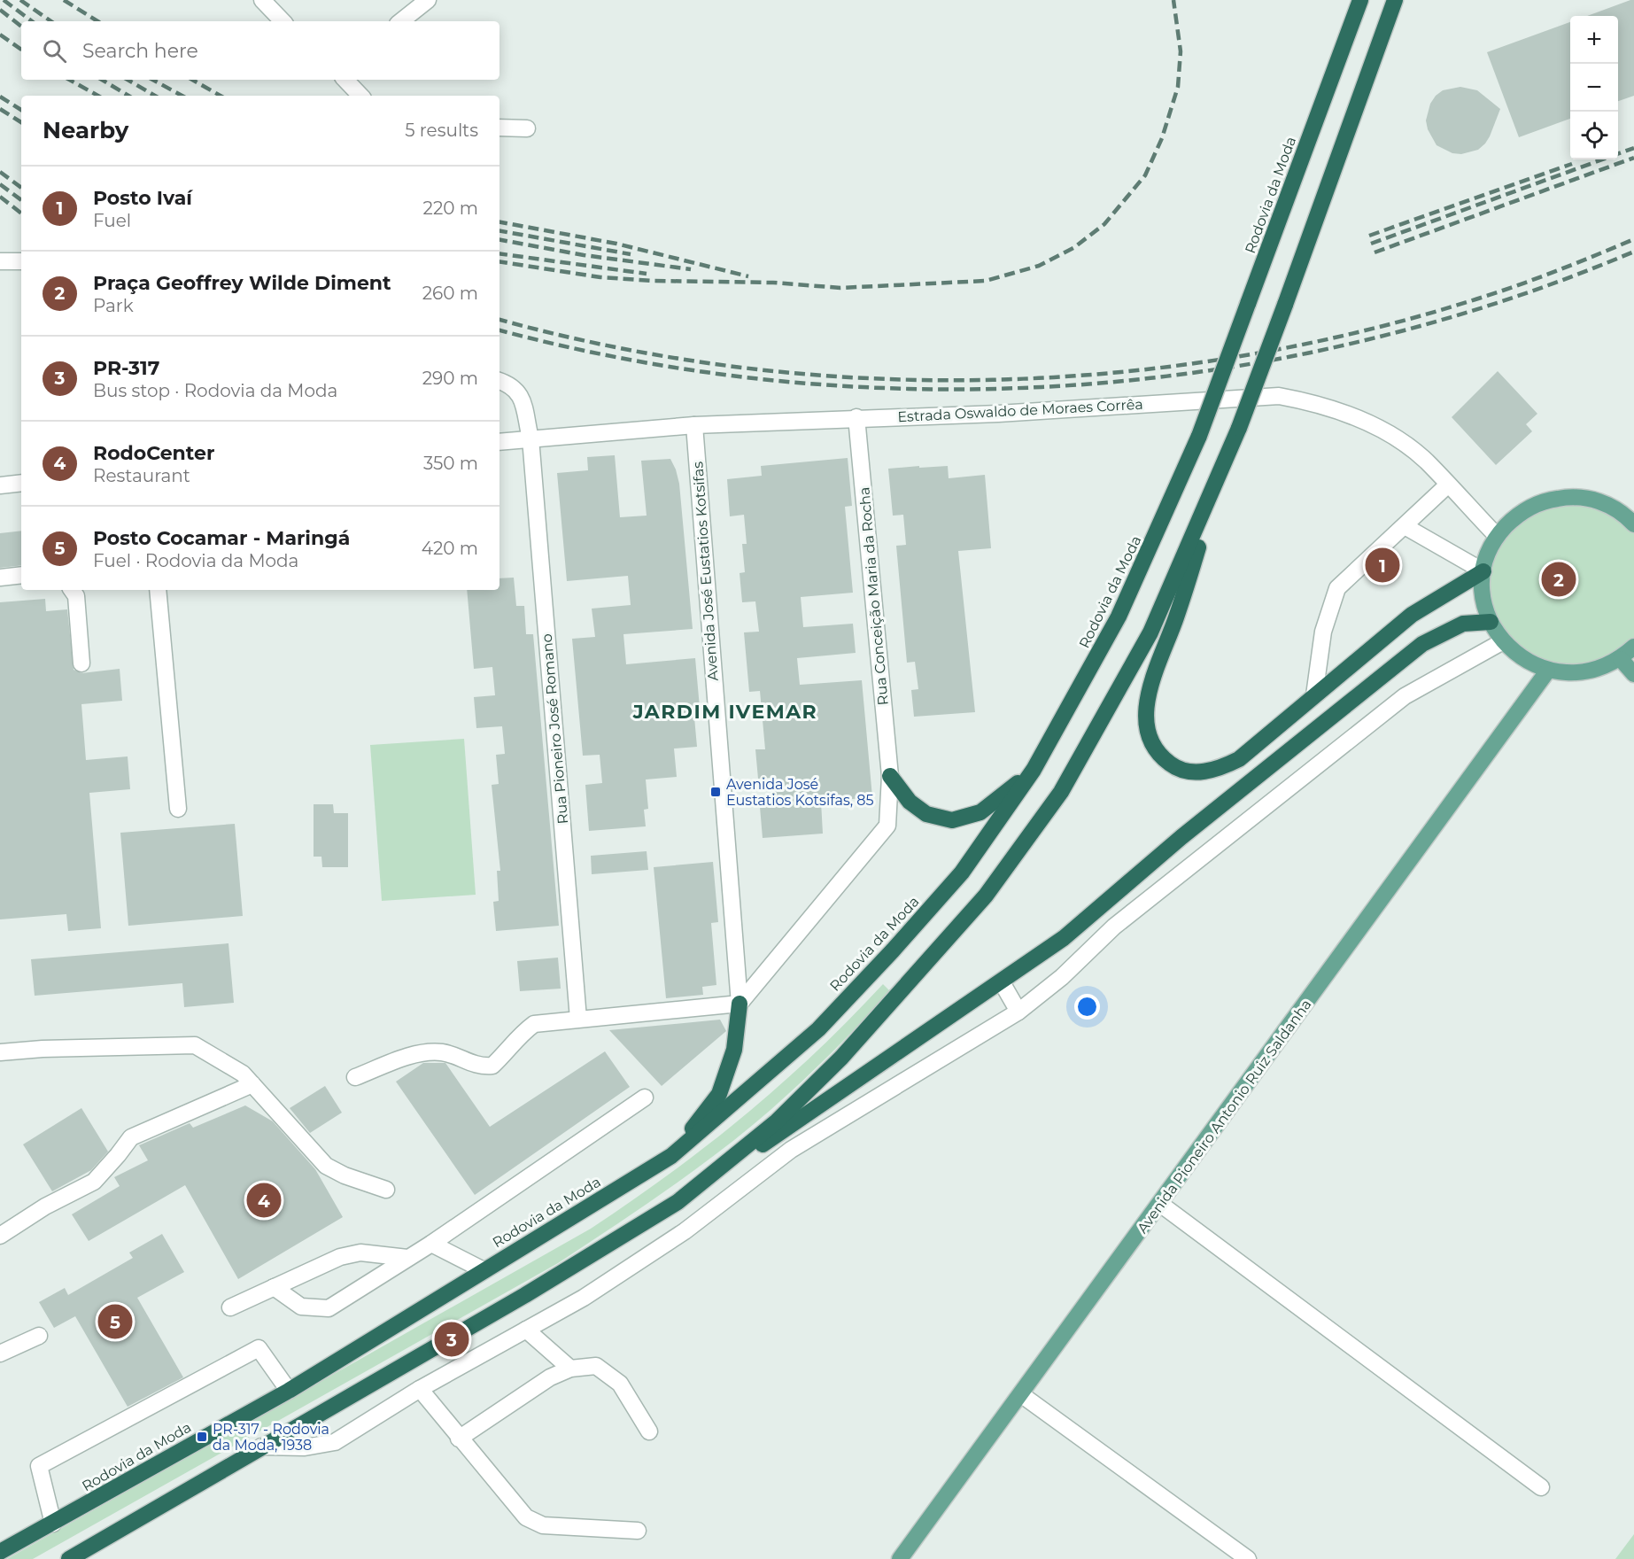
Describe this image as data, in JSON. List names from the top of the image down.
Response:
{
  "streets": {
    "highway": ["Rodovia da Moda"],
    "main road": ["Avenida Pioneiro Antonio Ruiz Saldanha"],
    "street": [
      "Estrada Oswaldo de Moraes Corrêa",
      "Avenida José Eustatios Kotsifas",
      "Rua Conceição Maria da Rocha",
      "Rua Pioneiro José Romano"
    ]
  },
  "crossings": [
    ["Estrada Oswaldo de Moraes Corrêa", "Avenida José Eustatios Kotsifas"],
    ["Estrada Oswaldo de Moraes Corrêa", "Rua Conceição Maria da Rocha"],
    ["Estrada Oswaldo de Moraes Corrêa", "Rua Pioneiro José Romano"],
    ["Avenida José Eustatios Kotsifas", "Rua Conceição Maria da Rocha"]
  ],
  "districts": ["JARDIM IVEMAR"],
  "places": {
    "transit": ["Avenida José Eustatios Kotsifas, 85", "PR-317 - Rodovia da Moda, 1938"]
  },
  "page": {
    "map_buttons": ["+", "−"],
    "search": "Search here",
    "heading": ["Nearby", "5 results"],
    "list": [
      {
        "mark": "1",
        "name": "Posto Ivaí",
        "note": "Fuel",
        "value": "220 m"
      },
      {
        "mark": "2",
        "name": "Praça Geoffrey Wilde Diment",
        "note": "Park",
        "value": "260 m"
      },
      {
        "mark": "3",
        "name": "PR-317",
        "note": "Bus stop · Rodovia da Moda",
        "value": "290 m"
      },
      {
        "mark": "4",
        "name": "RodoCenter",
        "note": "Restaurant",
        "value": "350 m"
      },
      {
        "mark": "5",
        "name": "Posto Cocamar - Maringá",
        "note": "Fuel · Rodovia da Moda",
        "value": "420 m"
      }
    ],
    "pins": [
      "1",
      "2",
      "4",
      "5",
      "3"
    ]
  }
}
